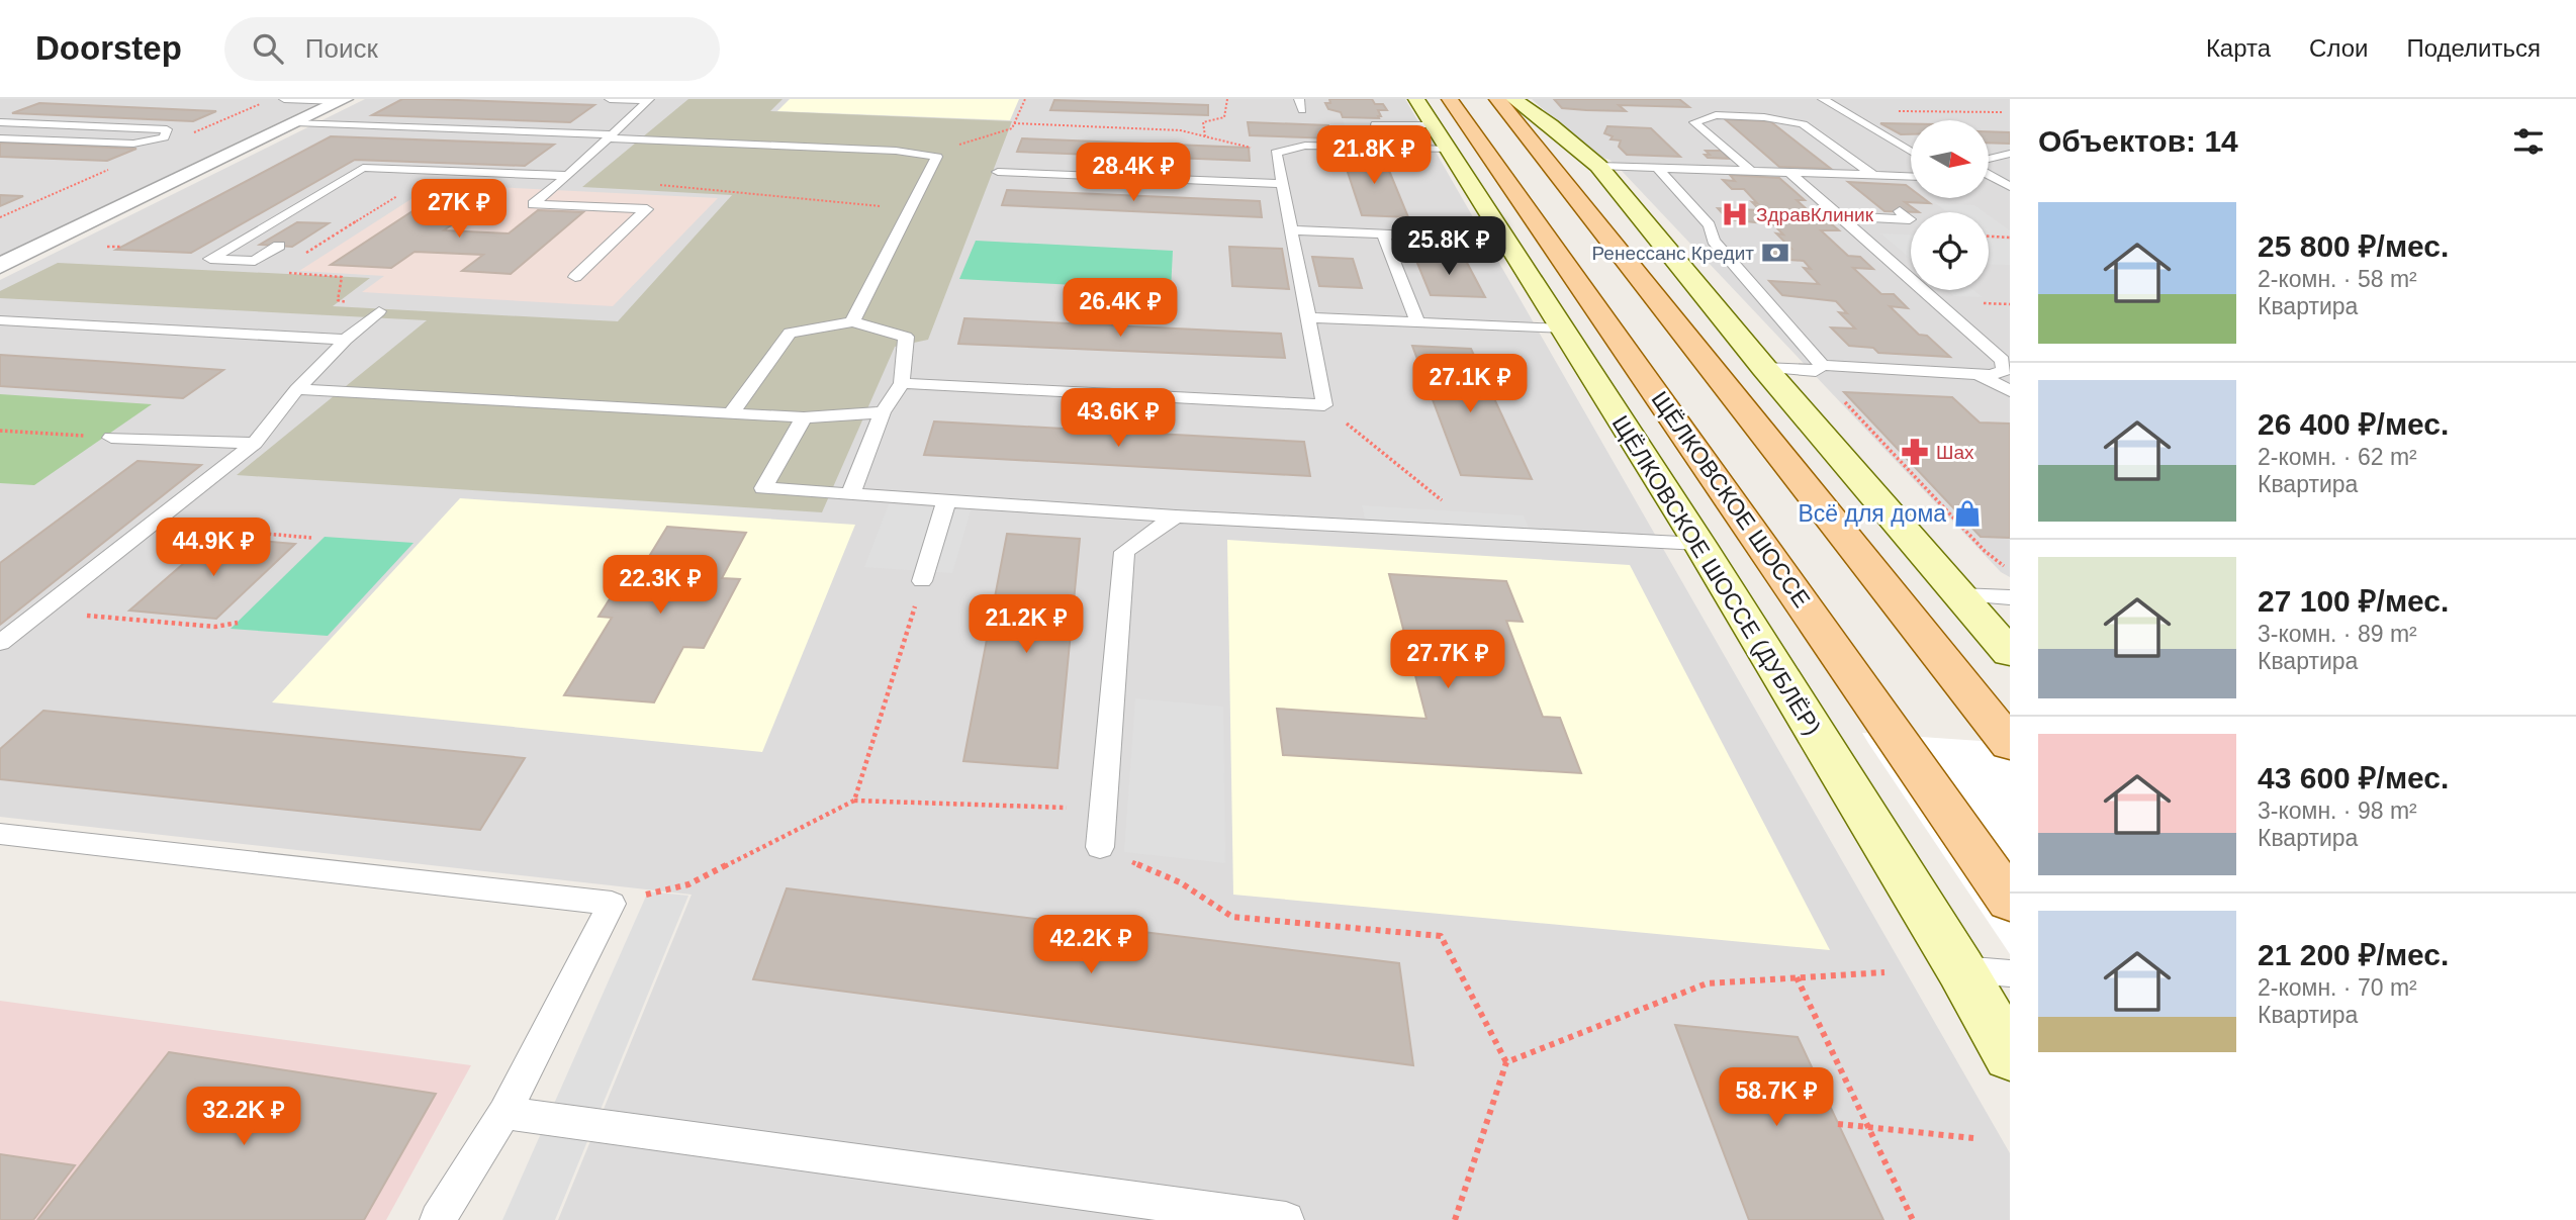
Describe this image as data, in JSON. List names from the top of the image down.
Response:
{
  "streets": {
    "main road": ["ЩЁЛКОВСКОЕ ШОССЕ", "ЩЁЛКОВСКОЕ ШОССЕ (ДУБЛЁР)"]
  },
  "crossings": [
    ["ЩЁЛКОВСКОЕ ШОССЕ", "ЩЁЛКОВСКОЕ ШОССЕ (ДУБЛЁР)"]
  ],
  "places": {
    "hospital": ["ЗдравКлиник"],
    "bank": ["Ренессанс Кредит"],
    "pharmacy": ["Шах"],
    "shop": ["Всё для дома"]
  },
  "north": "right",
  "page": {
    "header": "Doorstep",
    "search": "Поиск",
    "nav": ["Карта", "Слои", "Поделиться"],
    "heading": "Объектов: 14",
    "price": [
      "21.8K ₽",
      "28.4K ₽",
      "27K ₽",
      "25.8K ₽",
      "26.4K ₽",
      "27.1K ₽",
      "43.6K ₽",
      "44.9K ₽",
      "22.3K ₽",
      "21.2K ₽",
      "27.7K ₽",
      "42.2K ₽",
      "58.7K ₽",
      "32.2K ₽"
    ],
    "list": [
      {
        "name": "25 800 ₽/мес.",
        "note": "2-комн. · 58 m² · Квартира"
      },
      {
        "name": "26 400 ₽/мес.",
        "note": "2-комн. · 62 m² · Квартира"
      },
      {
        "name": "27 100 ₽/мес.",
        "note": "3-комн. · 89 m² · Квартира"
      },
      {
        "name": "43 600 ₽/мес.",
        "note": "3-комн. · 98 m² · Квартира"
      },
      {
        "name": "21 200 ₽/мес.",
        "note": "2-комн. · 70 m² · Квартира"
      }
    ]
  }
}
